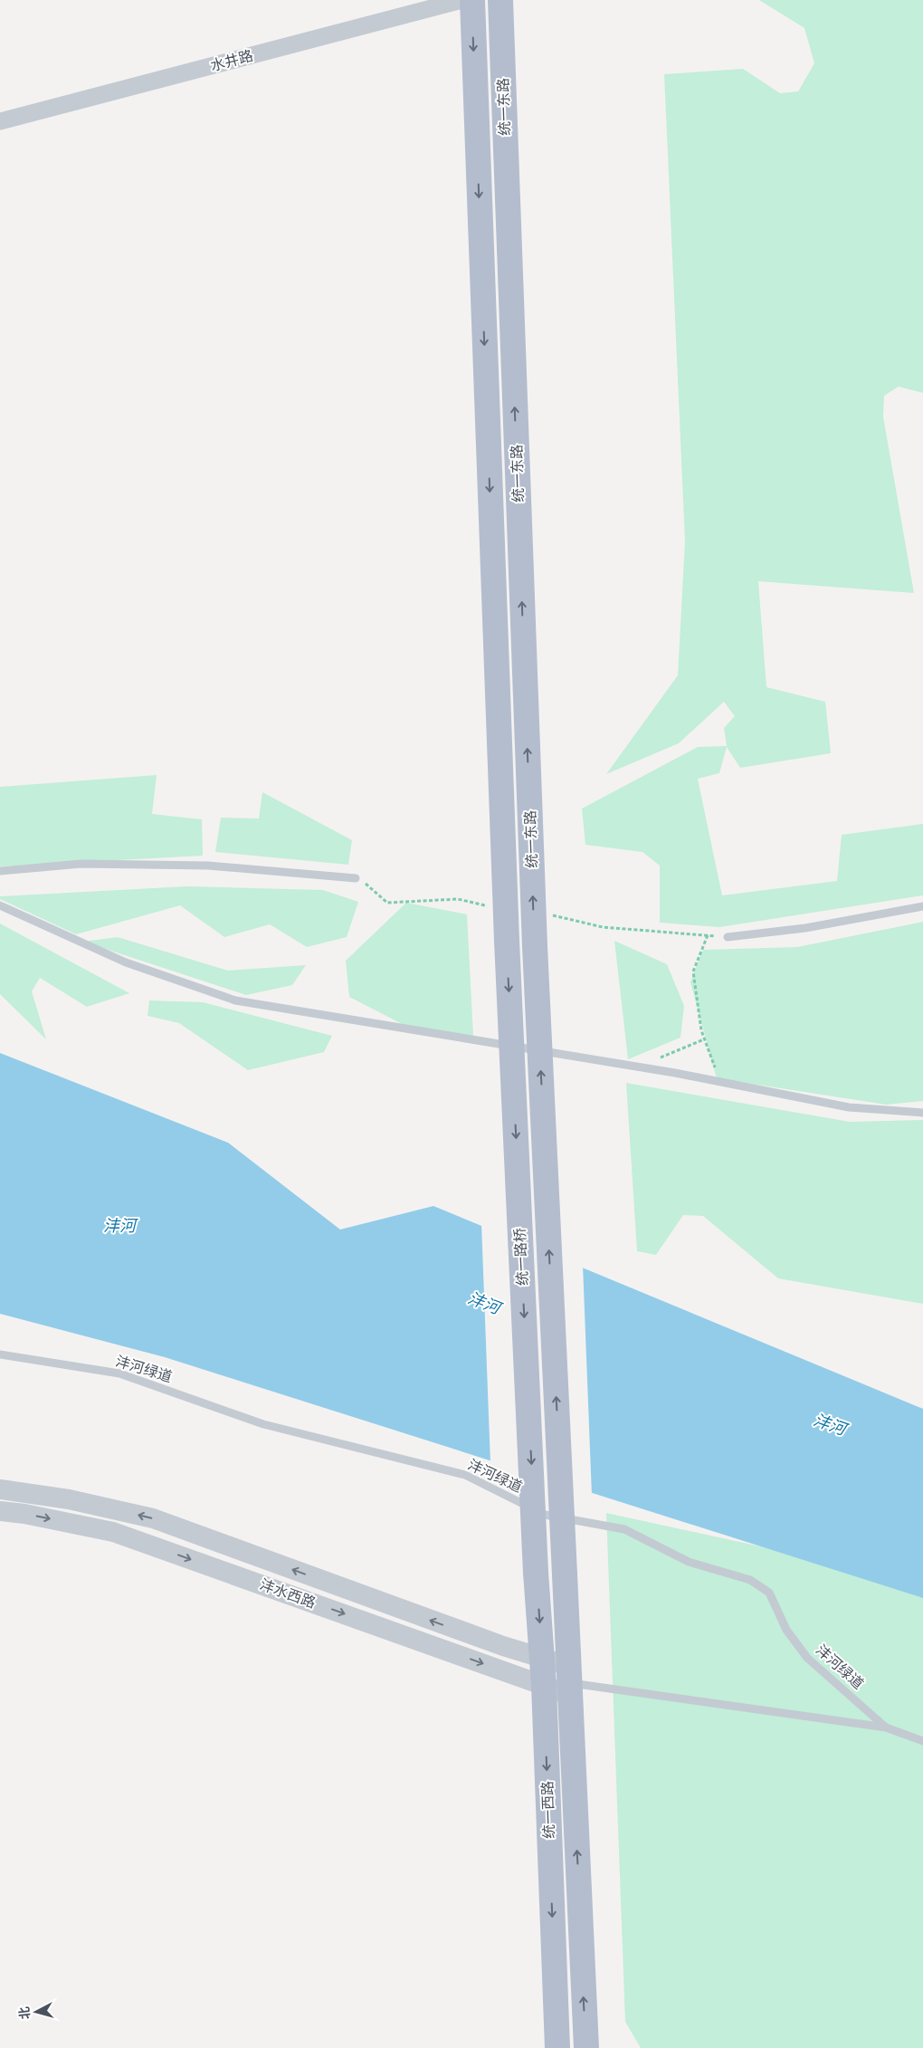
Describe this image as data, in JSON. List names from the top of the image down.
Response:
{
  "streets": {
    "main road": ["统一东路", "统一路桥", "统一西路"],
    "street": ["水井路", "沣水西路"],
    "lane": ["沣河绿道"]
  },
  "crossings": [
    ["统一东路", "统一路桥"],
    ["统一路桥", "统一西路"],
    ["沣水西路", "统一西路"]
  ],
  "water": ["沣河"],
  "north": "left"
}
